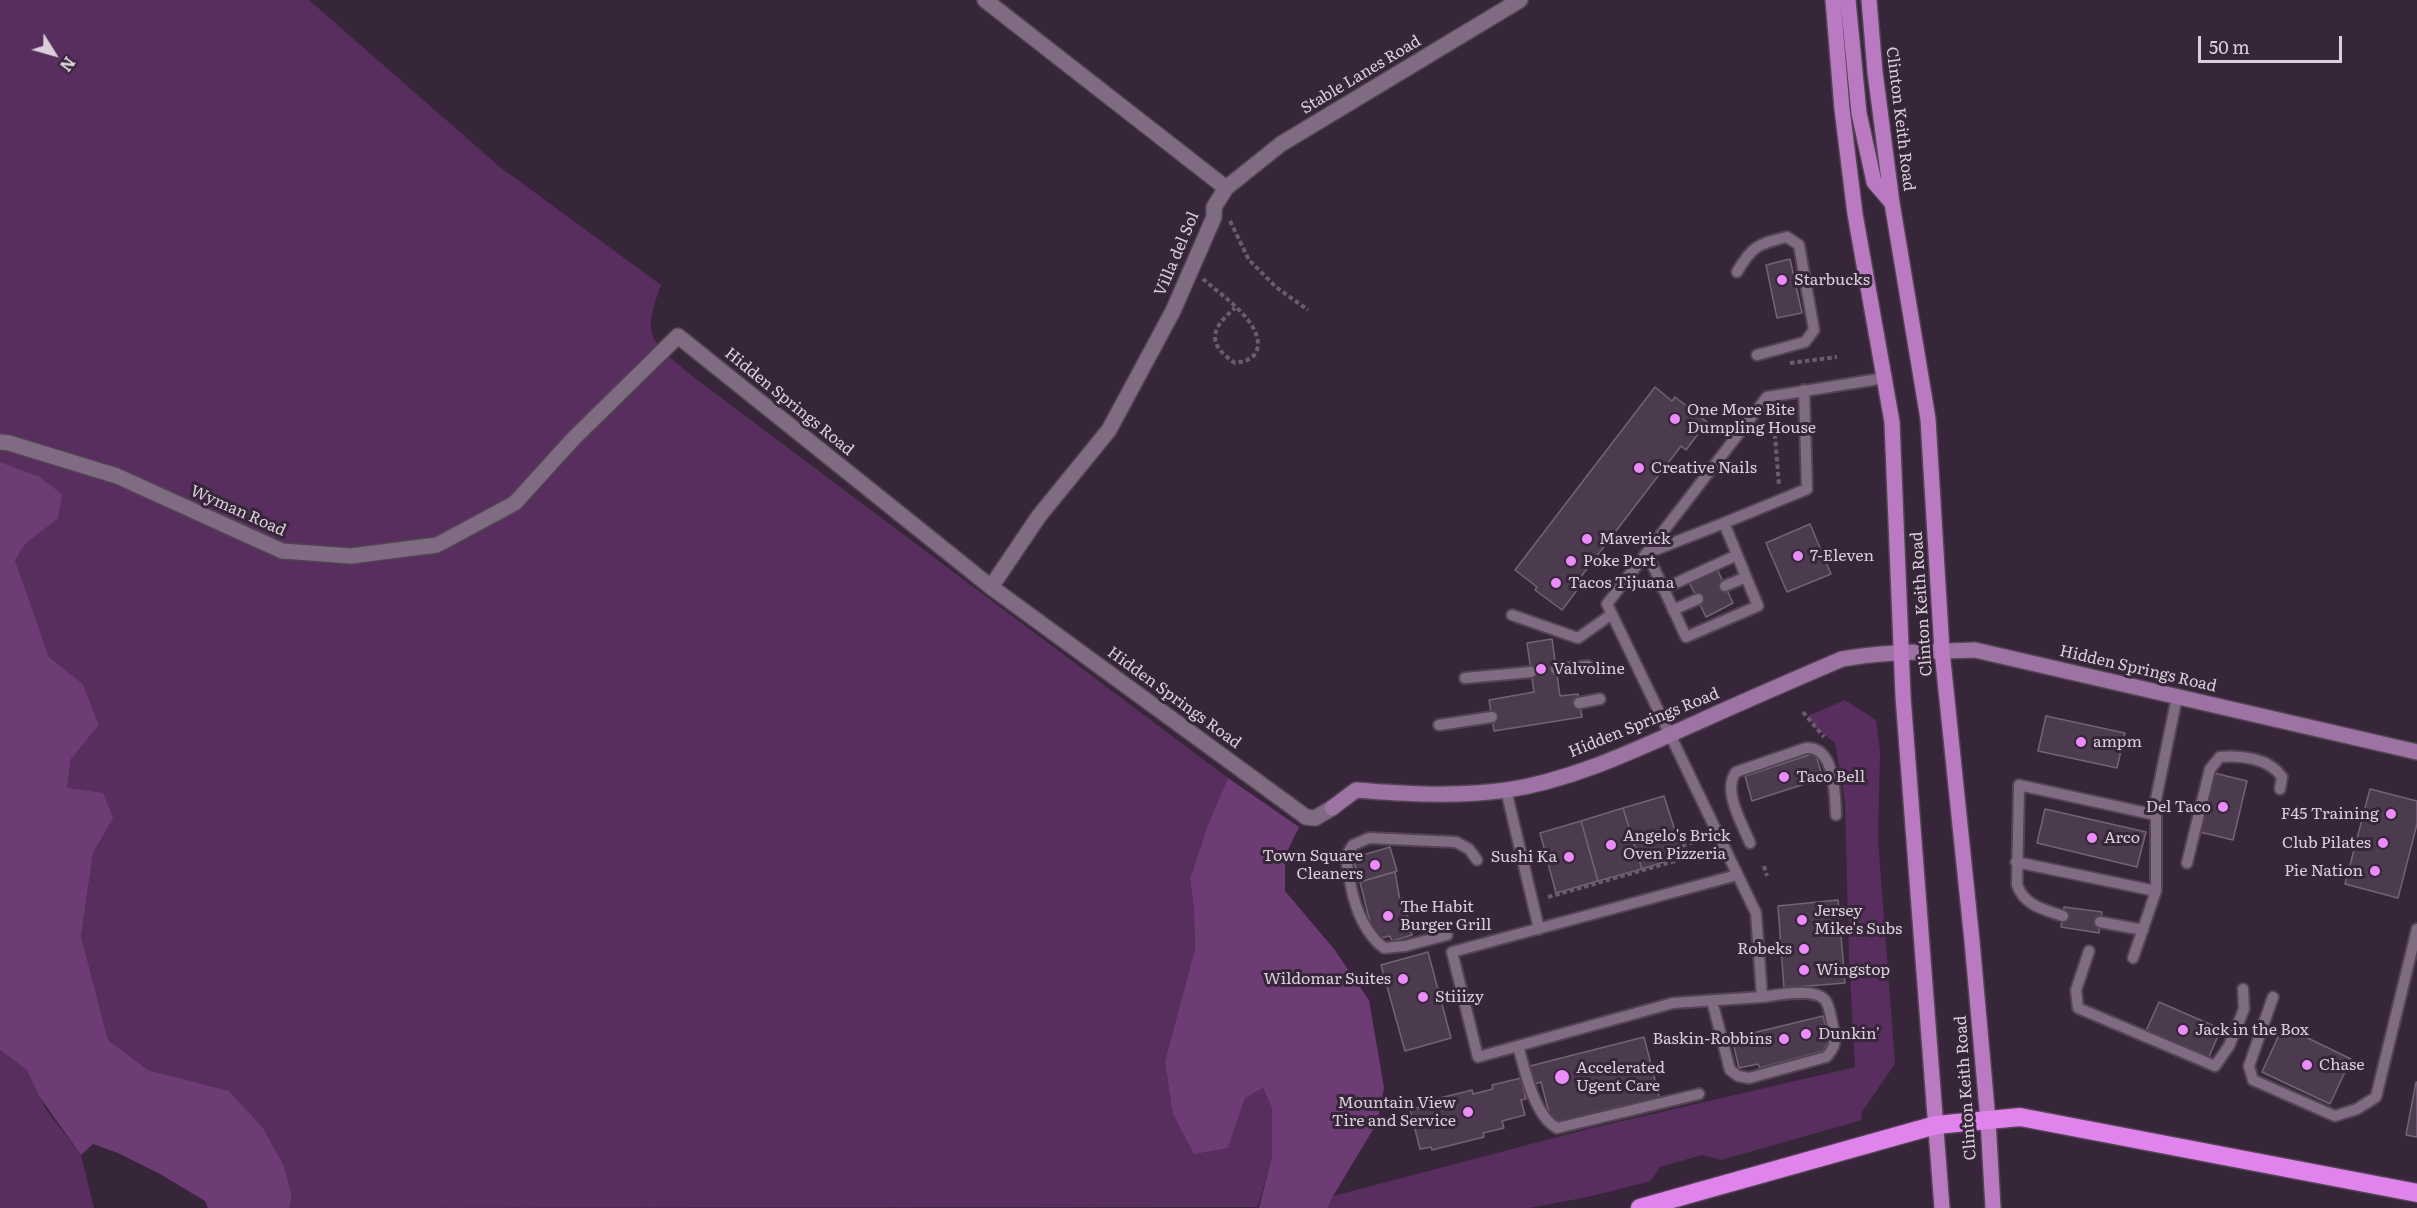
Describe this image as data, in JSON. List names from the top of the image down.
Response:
{
  "streets": {
    "main road": ["Clinton Keith Road"],
    "street": [
      "Stable Lanes Road",
      "Villa del Sol",
      "Hidden Springs Road",
      "Wyman Road"
    ]
  },
  "crossings": [
    ["Stable Lanes Road", "Villa del Sol"],
    ["Clinton Keith Road", "Hidden Springs Road"],
    ["Villa del Sol", "Hidden Springs Road"],
    ["Hidden Springs Road", "Wyman Road"]
  ],
  "places": [
    "Starbucks",
    "One More Bite Dumpling House",
    "Creative Nails",
    "Maverick",
    "7-Eleven",
    "Poke Port",
    "Tacos Tijuana",
    "Valvoline",
    "ampm",
    "Taco Bell",
    "Del Taco",
    "F45 Training",
    "Arco",
    "Club Pilates",
    "Angelo's Brick Oven Pizzeria",
    "Sushi Ka",
    "Town Square Cleaners",
    "Pie Nation",
    "The Habit Burger Grill",
    "Jersey Mike's Subs",
    "Robeks",
    "Wingstop",
    "Wildomar Suites",
    "Stiiizy",
    "Jack in the Box",
    "Dunkin'",
    "Baskin-Robbins",
    "Chase",
    "Accelerated Ugent Care",
    "Mountain View Tire and Service"
  ],
  "scale_bar": "50 m",
  "north": "bottom right"
}
